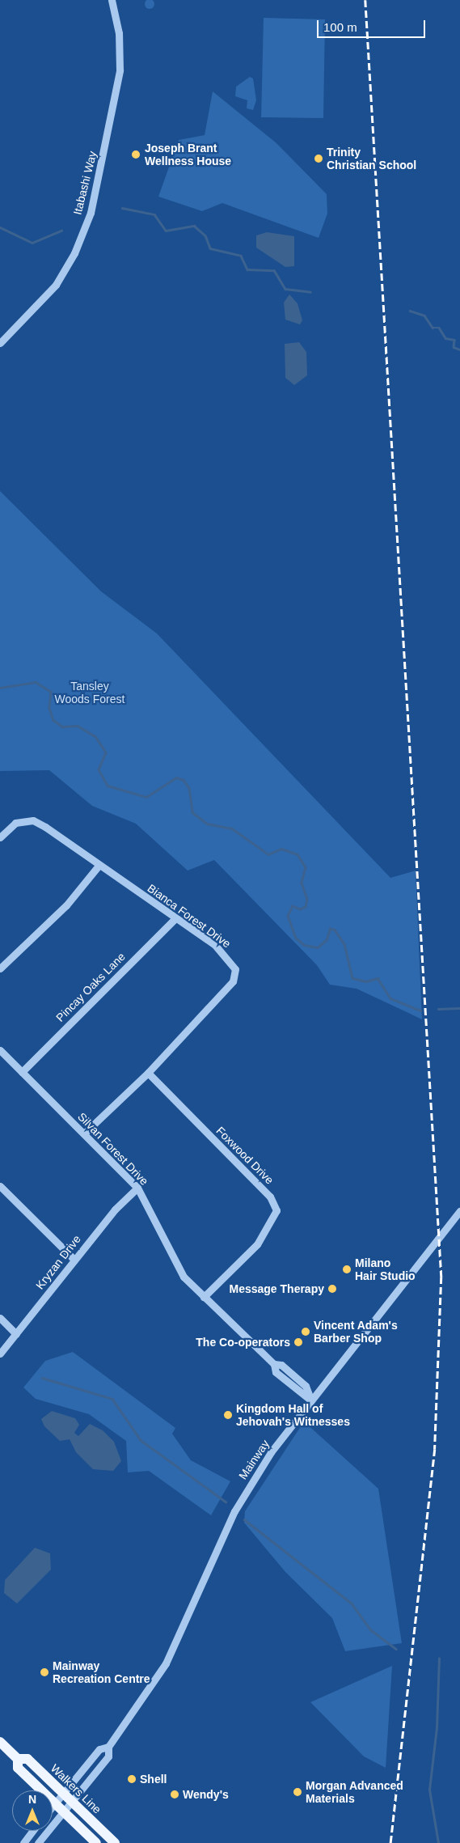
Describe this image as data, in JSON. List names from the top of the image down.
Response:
{
  "streets": {
    "main road": ["Walkers Line"],
    "street": [
      "Itabashi Way",
      "Bianca Forest Drive",
      "Pincay Oaks Lane",
      "Silvan Forest Drive",
      "Foxwood Drive",
      "Kryzan Drive",
      "Mainway"
    ]
  },
  "crossings": [
    ["Bianca Forest Drive", "Pincay Oaks Lane"],
    ["Bianca Forest Drive", "Silvan Forest Drive"],
    ["Bianca Forest Drive", "Foxwood Drive"],
    ["Pincay Oaks Lane", "Silvan Forest Drive"],
    ["Silvan Forest Drive", "Foxwood Drive"],
    ["Silvan Forest Drive", "Kryzan Drive"],
    ["Silvan Forest Drive", "Mainway"],
    ["Mainway", "Walkers Line"]
  ],
  "parks": ["Tansley Woods Forest"],
  "places": [
    "Joseph Brant Wellness House",
    "Trinity Christian School",
    "Milano Hair Studio",
    "Message Therapy",
    "Vincent Adam's Barber Shop",
    "The Co-operators",
    "Kingdom Hall of Jehovah's Witnesses",
    "Mainway Recreation Centre",
    "Shell",
    "Morgan Advanced Materials",
    "Wendy's"
  ],
  "scale_bar": "100 m",
  "north": "top"
}
